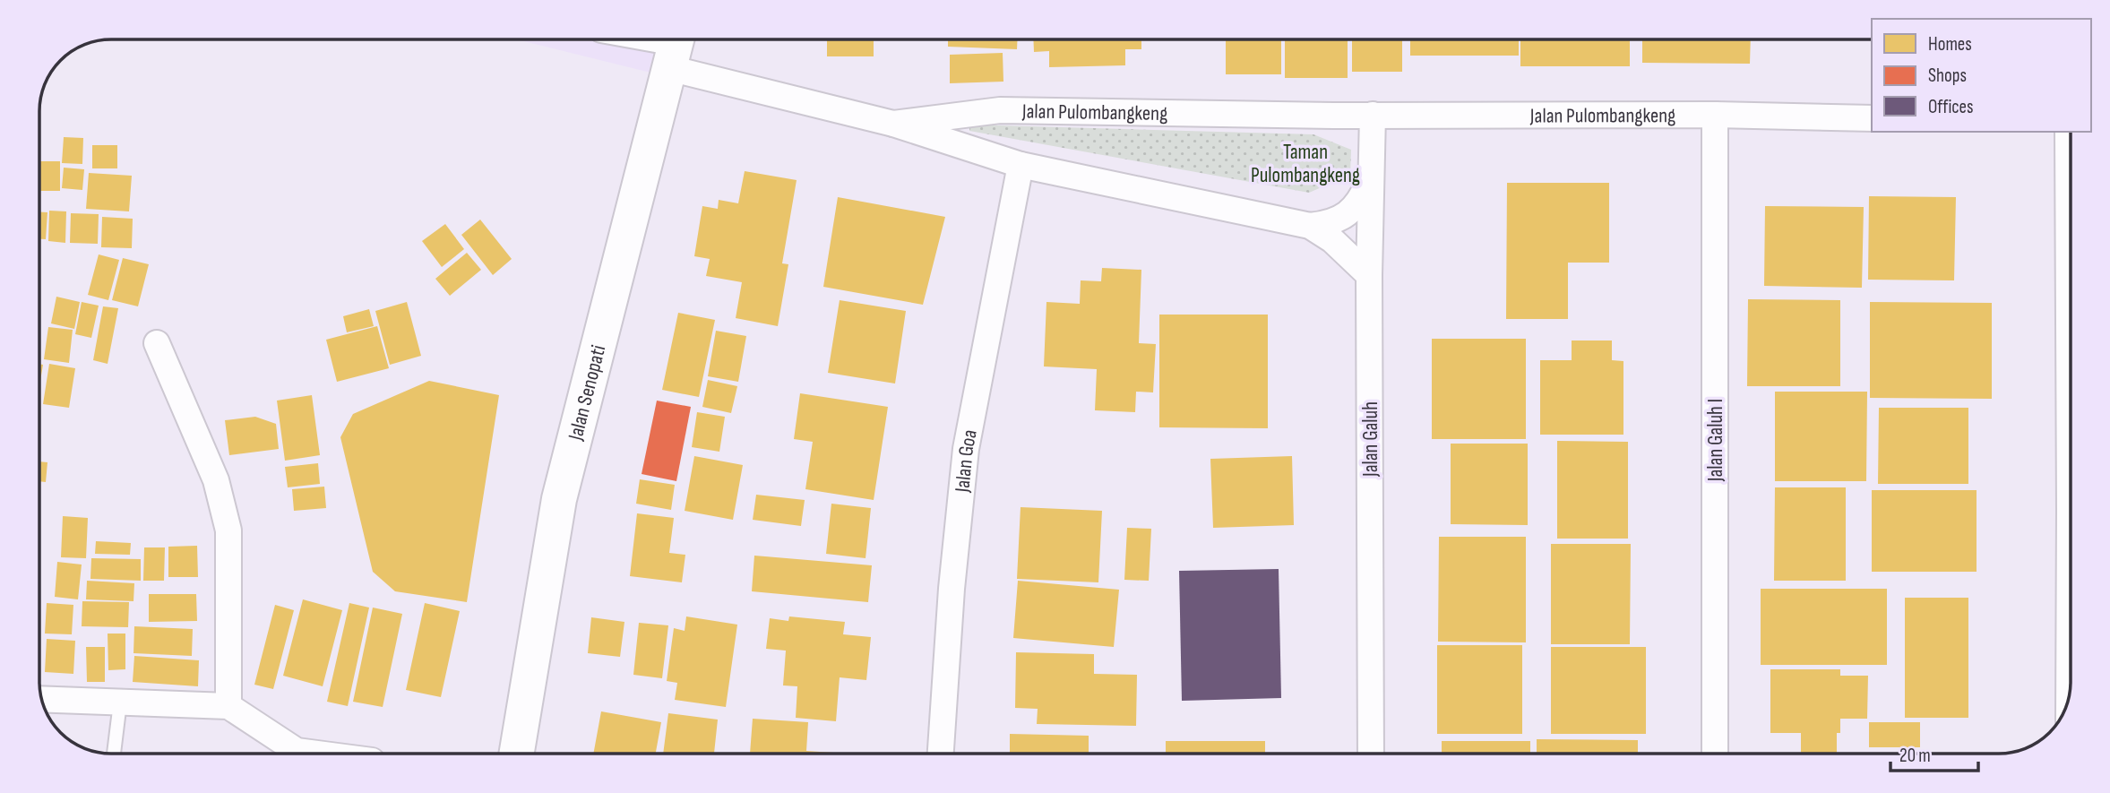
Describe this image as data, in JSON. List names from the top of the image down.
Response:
{
  "streets": {
    "main road": ["Jalan Senopati"],
    "street": [
      "Jalan Pulombangkeng",
      "Jalan Galuh",
      "Jalan Galuh I",
      "Jalan Goa"
    ]
  },
  "crossings": [
    ["Jalan Pulombangkeng", "Jalan Senopati"],
    ["Jalan Pulombangkeng", "Jalan Galuh"],
    ["Jalan Pulombangkeng", "Jalan Galuh I"],
    ["Jalan Pulombangkeng", "Jalan Goa"]
  ],
  "parks": ["Taman Pulombangkeng"],
  "legend": ["Homes", "Shops", "Offices"],
  "scale_bar": "20 m"
}
